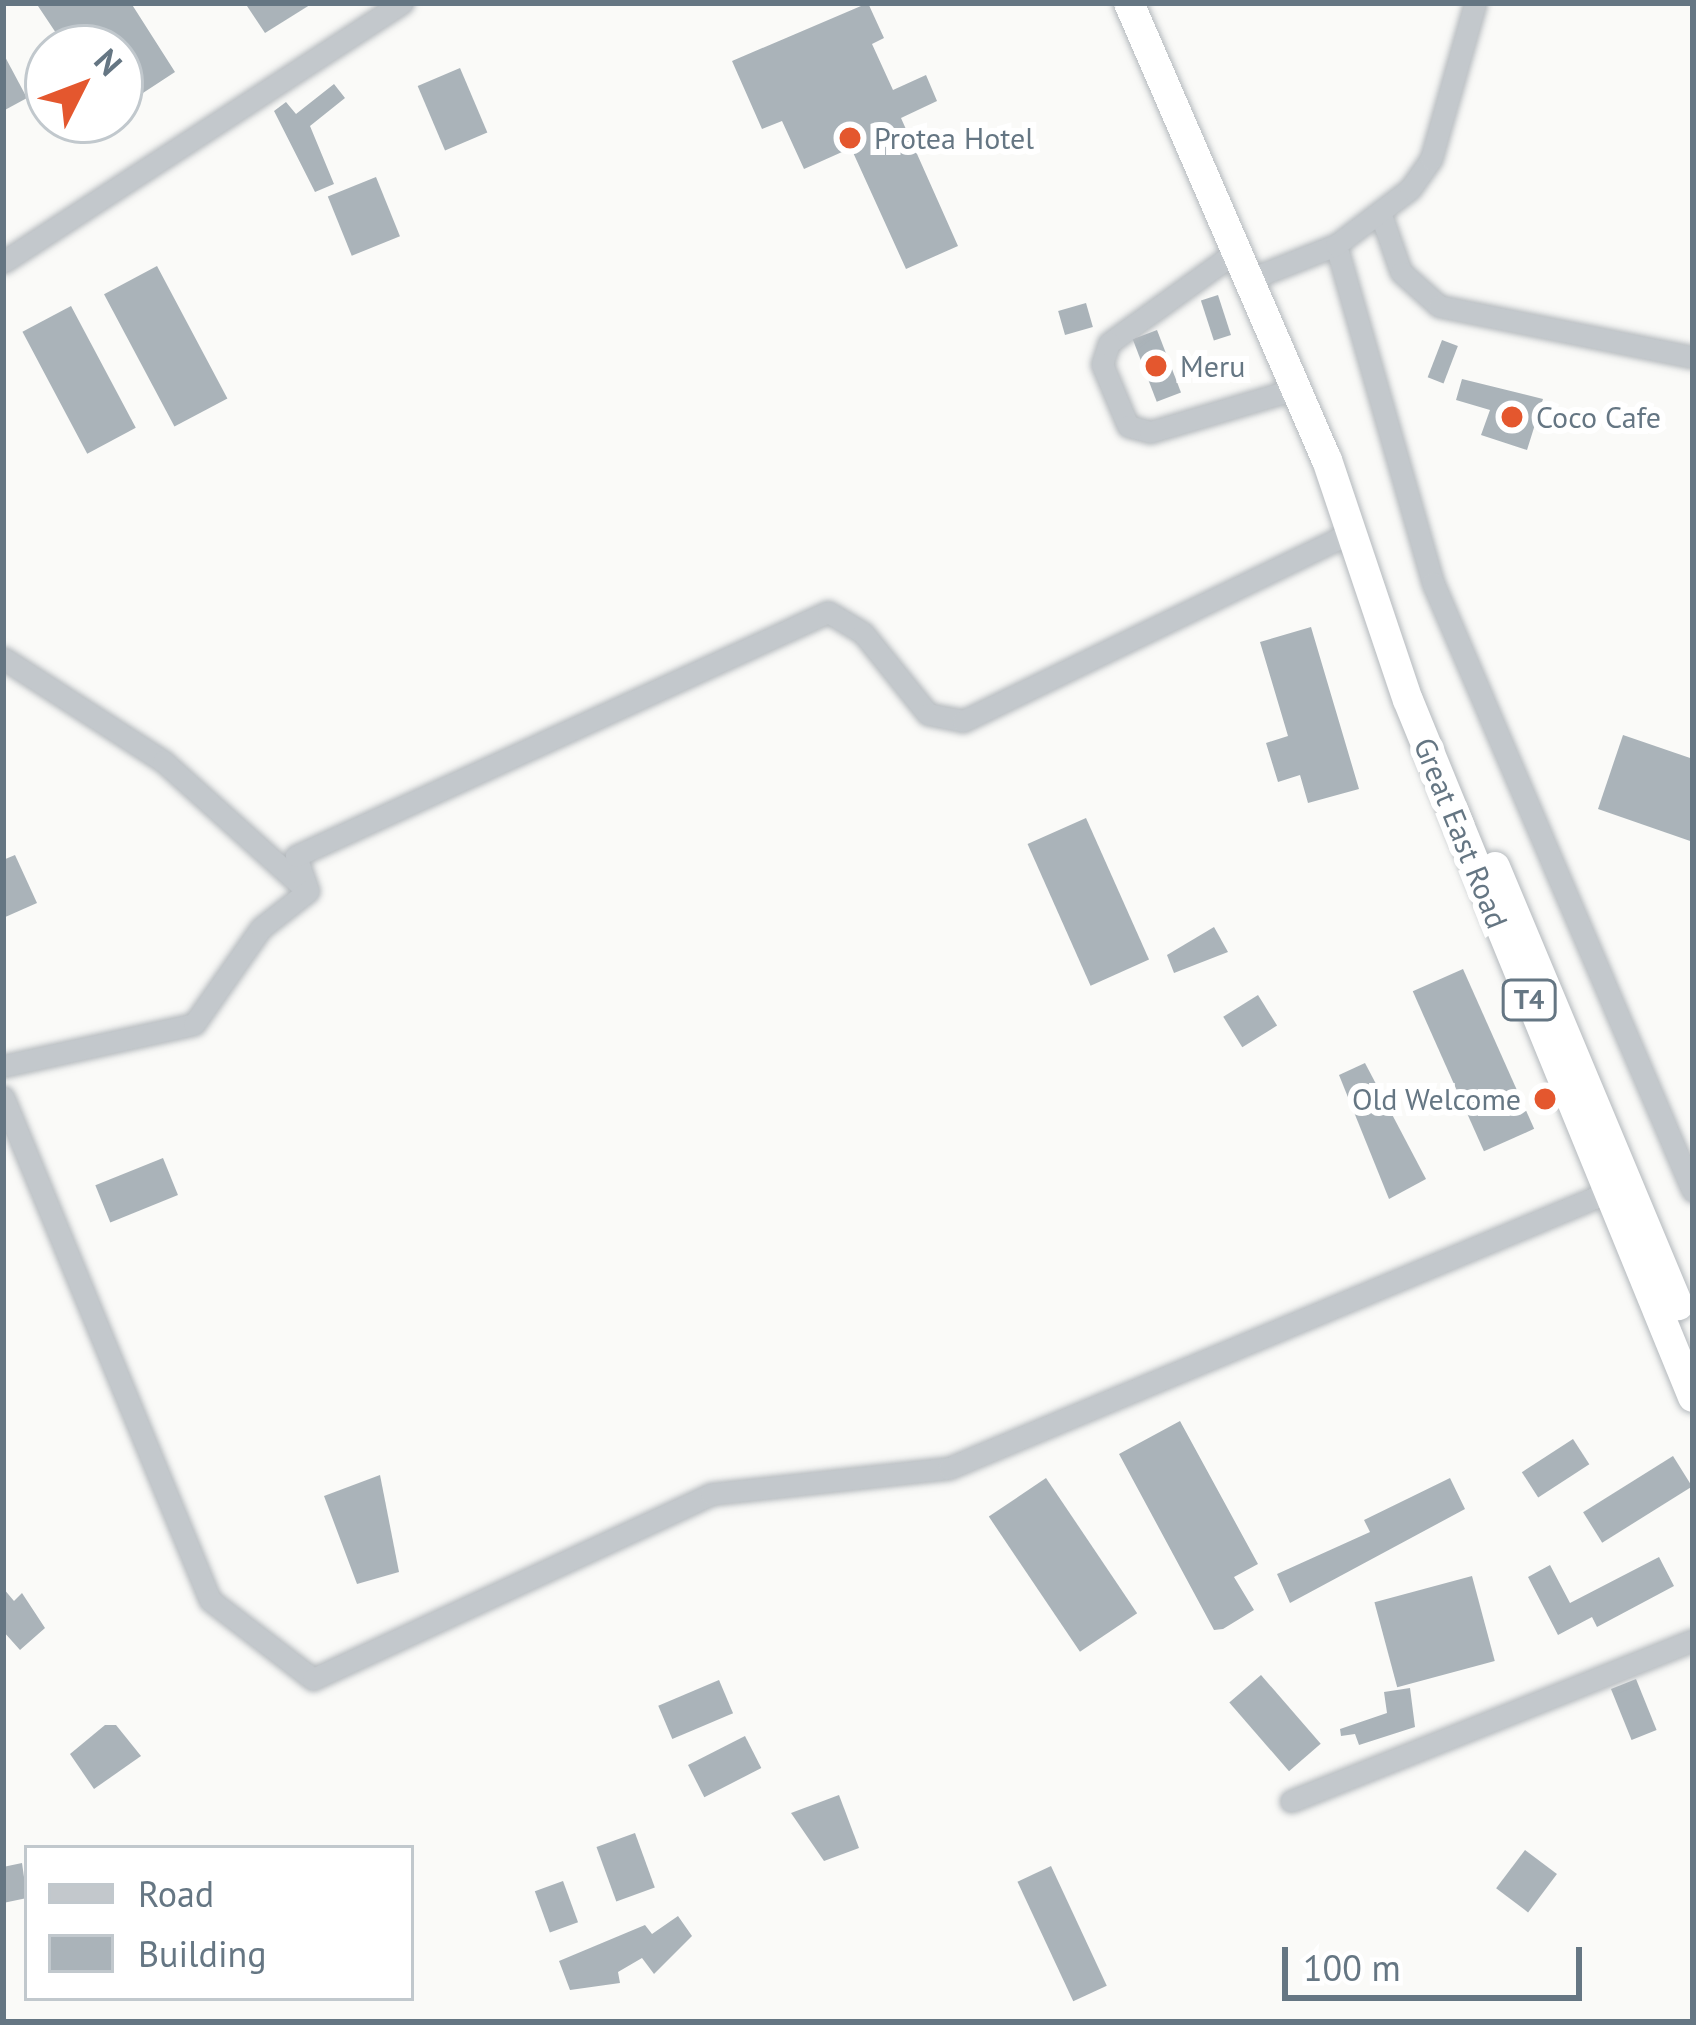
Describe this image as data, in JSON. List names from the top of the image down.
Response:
{
  "streets": {
    "highway": ["Great East Road", "T4"]
  },
  "places": [
    "Protea Hotel",
    "Meru",
    "Coco Cafe",
    "Old Welcome"
  ],
  "legend": ["Road", "Building"],
  "scale_bar": "100 m",
  "north": "top right"
}
